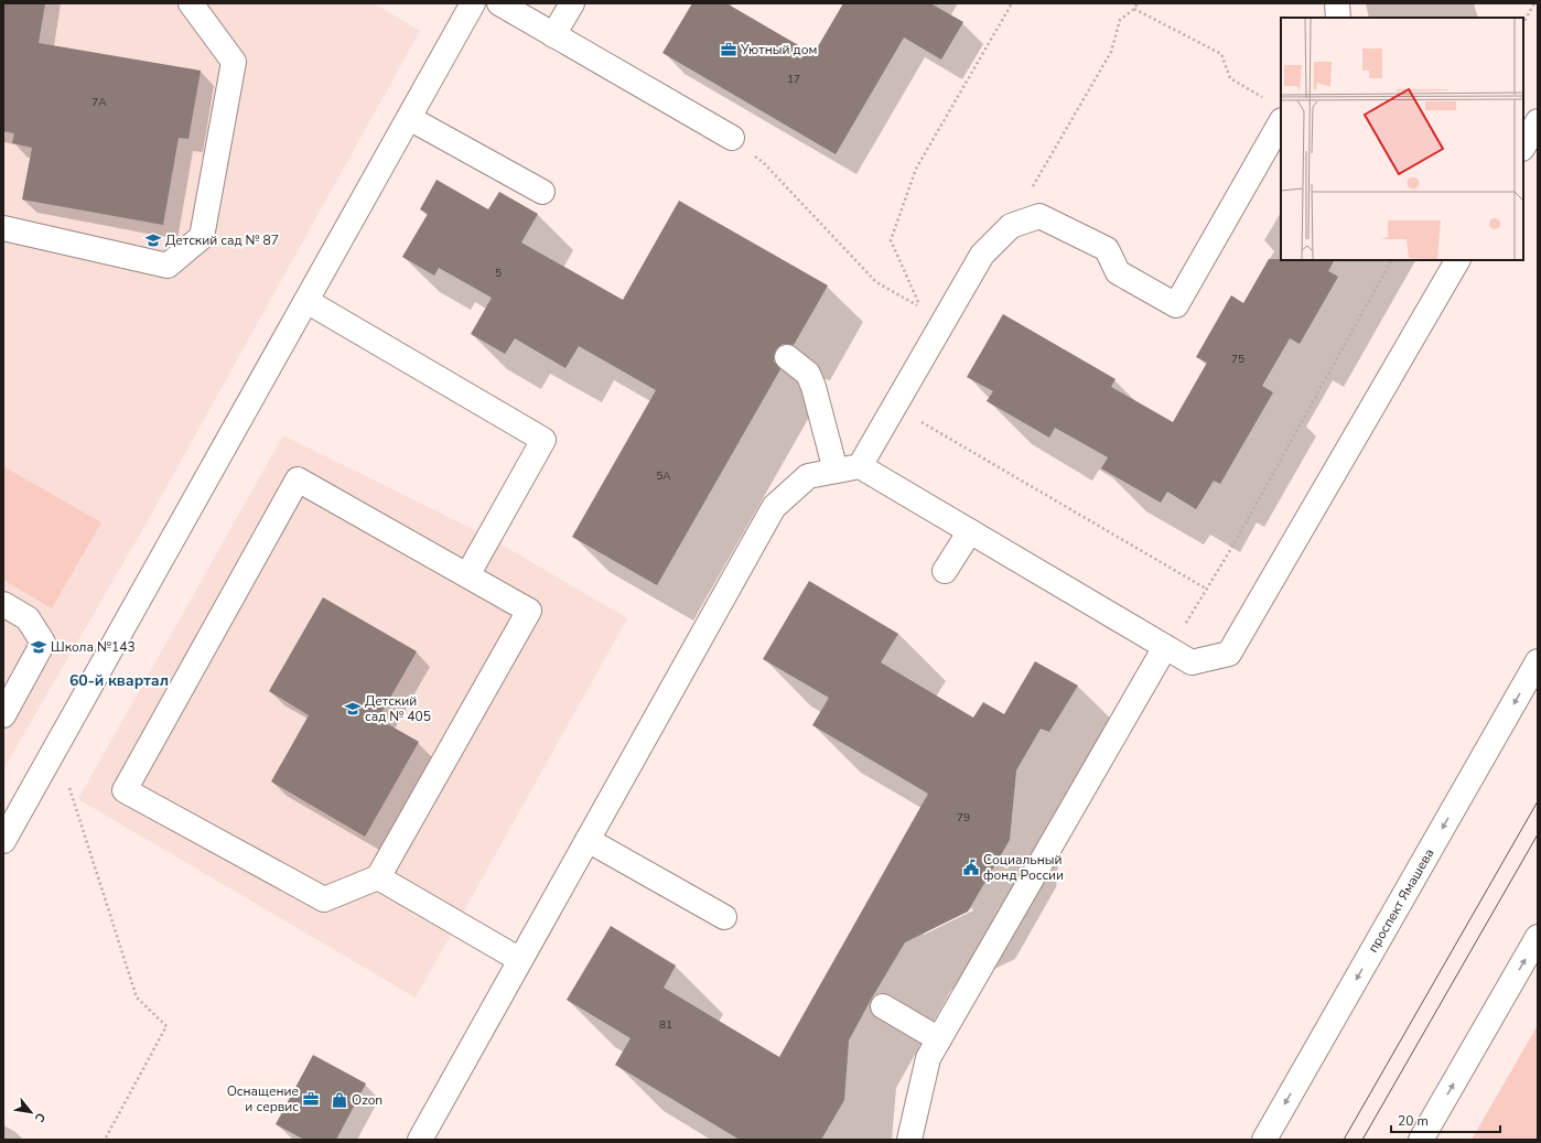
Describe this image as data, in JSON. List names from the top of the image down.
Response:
{
  "streets": {
    "main road": ["проспект Ямашева"]
  },
  "districts": ["60-й квартал"],
  "places": {
    "office": ["Уютный дом", "Оснащение и сервис"],
    "school or university": ["Детский сад № 87", "Школа №143", "Детский сад № 405"],
    "public building": ["Социальный фонд России"],
    "shop": ["Ozon"]
  },
  "house_numbers": [
    "17",
    "7А",
    "5",
    "75",
    "5А",
    "79",
    "81"
  ],
  "scale_bar": "20 m",
  "north": "bottom right"
}
